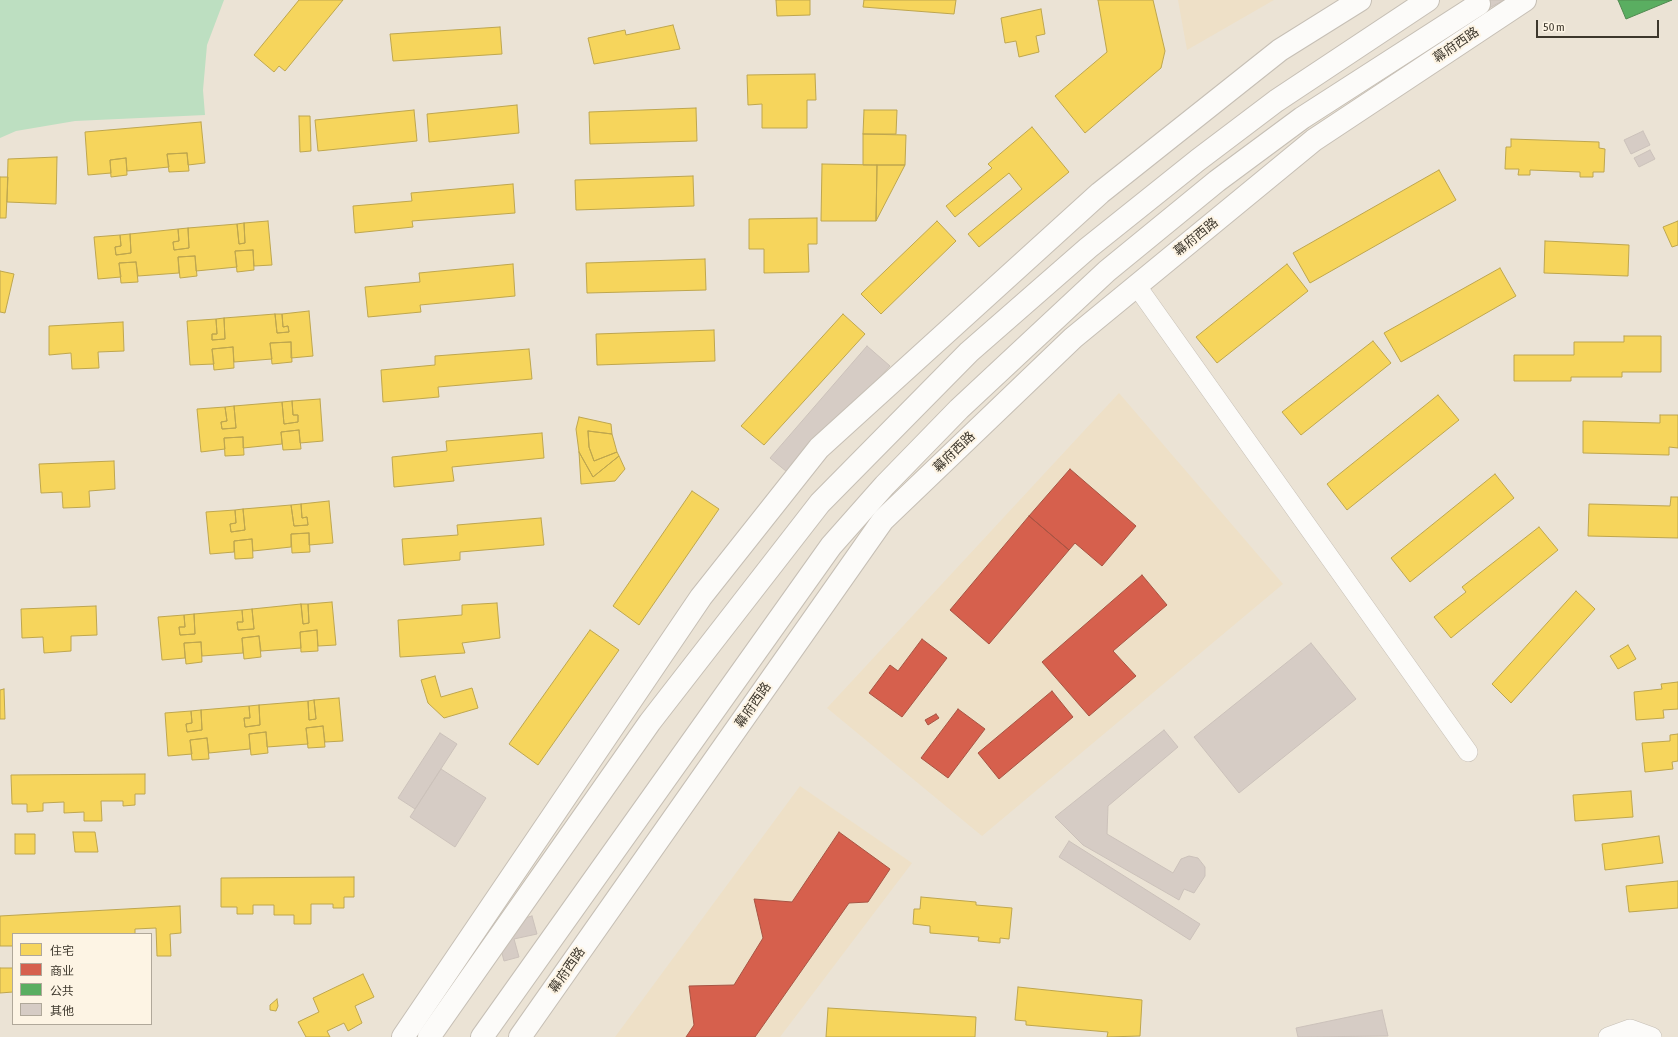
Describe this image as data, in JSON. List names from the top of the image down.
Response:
{
  "streets": {
    "main road": ["幕府西路"]
  },
  "legend": [
    "住宅",
    "商业",
    "公共",
    "其他"
  ],
  "scale_bar": "50 m"
}
